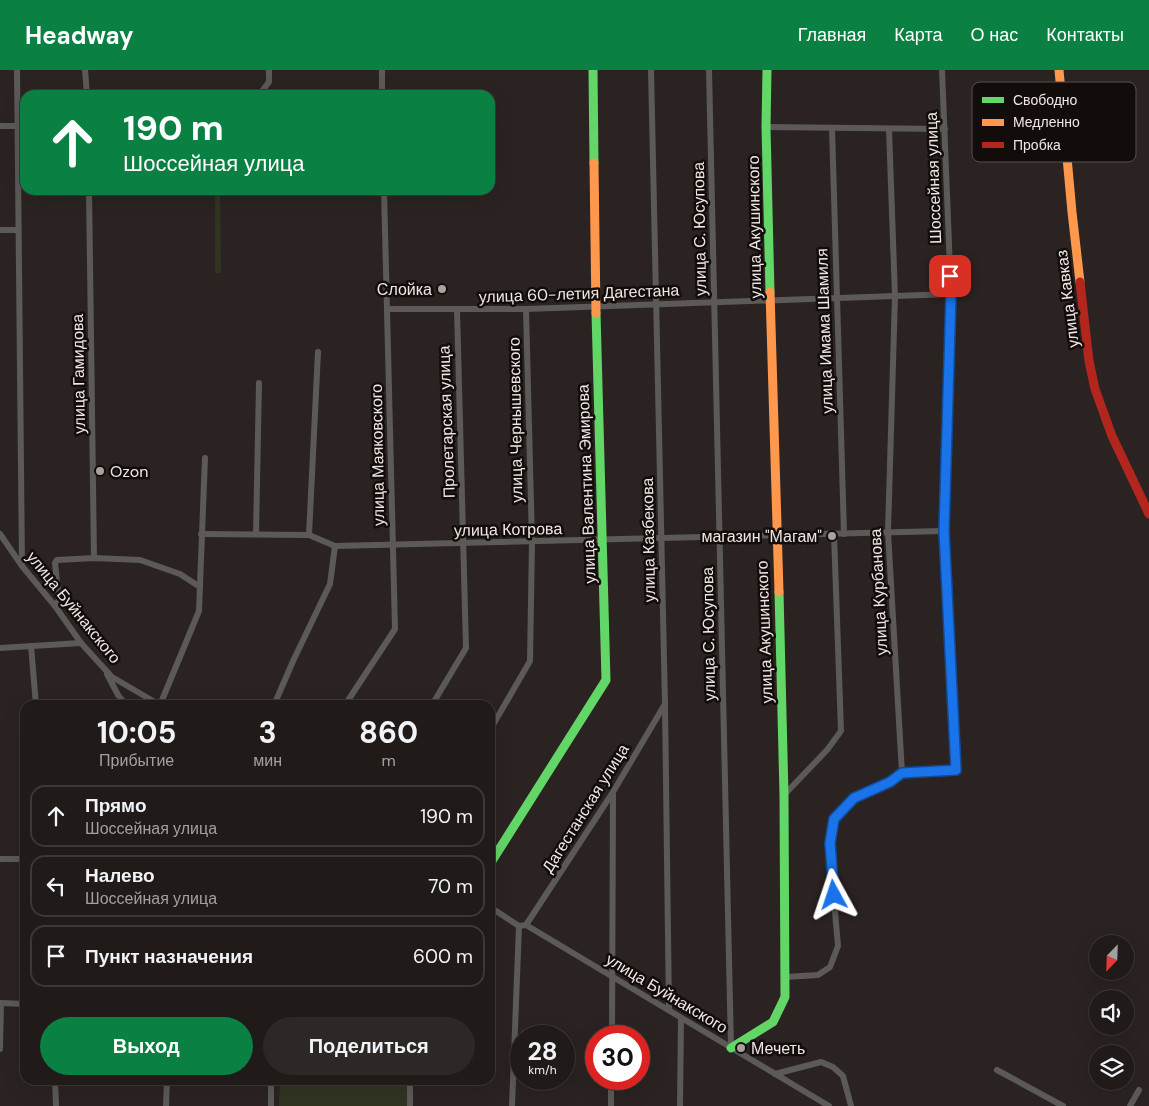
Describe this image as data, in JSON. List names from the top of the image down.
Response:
{
  "streets": {
    "main road": ["улица Акушинского", "улица Кавказ", "улица Валентина Эмирова"],
    "street": [
      "Шоссейная улица",
      "улица С. Юсупова",
      "улица 60-летия Дагестана",
      "улица Имама Шамиля",
      "улица Гамидова",
      "улица Чернышевского",
      "Пролетарская улица",
      "улица Маяковского",
      "улица Котрова",
      "улица Казбекова",
      "улица Курбанова",
      "улица Буйнакского",
      "Дагестанская улица"
    ]
  },
  "crossings": [
    ["Шоссейная улица", "улица 60-летия Дагестана"],
    ["Шоссейная улица", "улица Котрова"],
    ["Шоссейная улица", "улица Курбанова"],
    ["улица Акушинского", "улица С. Юсупова"],
    ["улица Акушинского", "улица 60-летия Дагестана"],
    ["улица Акушинского", "улица Котрова"],
    ["улица Акушинского", "улица Буйнакского"],
    ["улица С. Юсупова", "улица 60-летия Дагестана"],
    ["улица С. Юсупова", "улица Котрова"],
    ["улица С. Юсупова", "улица Буйнакского"],
    ["улица 60-летия Дагестана", "улица Имама Шамиля"],
    ["улица 60-летия Дагестана", "улица Чернышевского"],
    ["улица 60-летия Дагестана", "Пролетарская улица"],
    ["улица 60-летия Дагестана", "улица Маяковского"],
    ["улица 60-летия Дагестана", "улица Валентина Эмирова"],
    ["улица 60-летия Дагестана", "улица Казбекова"],
    ["улица 60-летия Дагестана", "улица Курбанова"],
    ["улица Имама Шамиля", "улица Котрова"],
    ["улица Чернышевского", "улица Котрова"],
    ["Пролетарская улица", "улица Котрова"],
    ["улица Маяковского", "улица Котрова"],
    ["улица Валентина Эмирова", "улица Котрова"],
    ["улица Котрова", "улица Казбекова"],
    ["улица Котрова", "улица Курбанова"],
    ["улица Казбекова", "улица Буйнакского"],
    ["улица Казбекова", "Дагестанская улица"],
    ["улица Буйнакского", "Дагестанская улица"]
  ],
  "places": [
    "Слойка",
    "Ozon",
    "магазин \"Магам\"",
    "Мечеть"
  ],
  "legend": ["Свободно", "Медленно", "Пробка"],
  "north": "bottom left",
  "page": {
    "header": "Headway",
    "nav": [
      "Главная",
      "Карта",
      "О нас",
      "Контакты"
    ],
    "turn": ["190 m", "Шоссейная улица"],
    "eta": [
      "10:05",
      "Прибытие",
      "3",
      "мин",
      "860",
      "m"
    ],
    "list": [
      {
        "name": "Прямо",
        "note": "Шоссейная улица",
        "value": "190 m"
      },
      {
        "name": "Налево",
        "note": "Шоссейная улица",
        "value": "70 m"
      },
      {
        "name": "Пункт назначения",
        "value": "600 m"
      }
    ],
    "buttons": ["Выход", "Поделиться"],
    "speed": "28 km/h",
    "limit": "30"
  }
}
